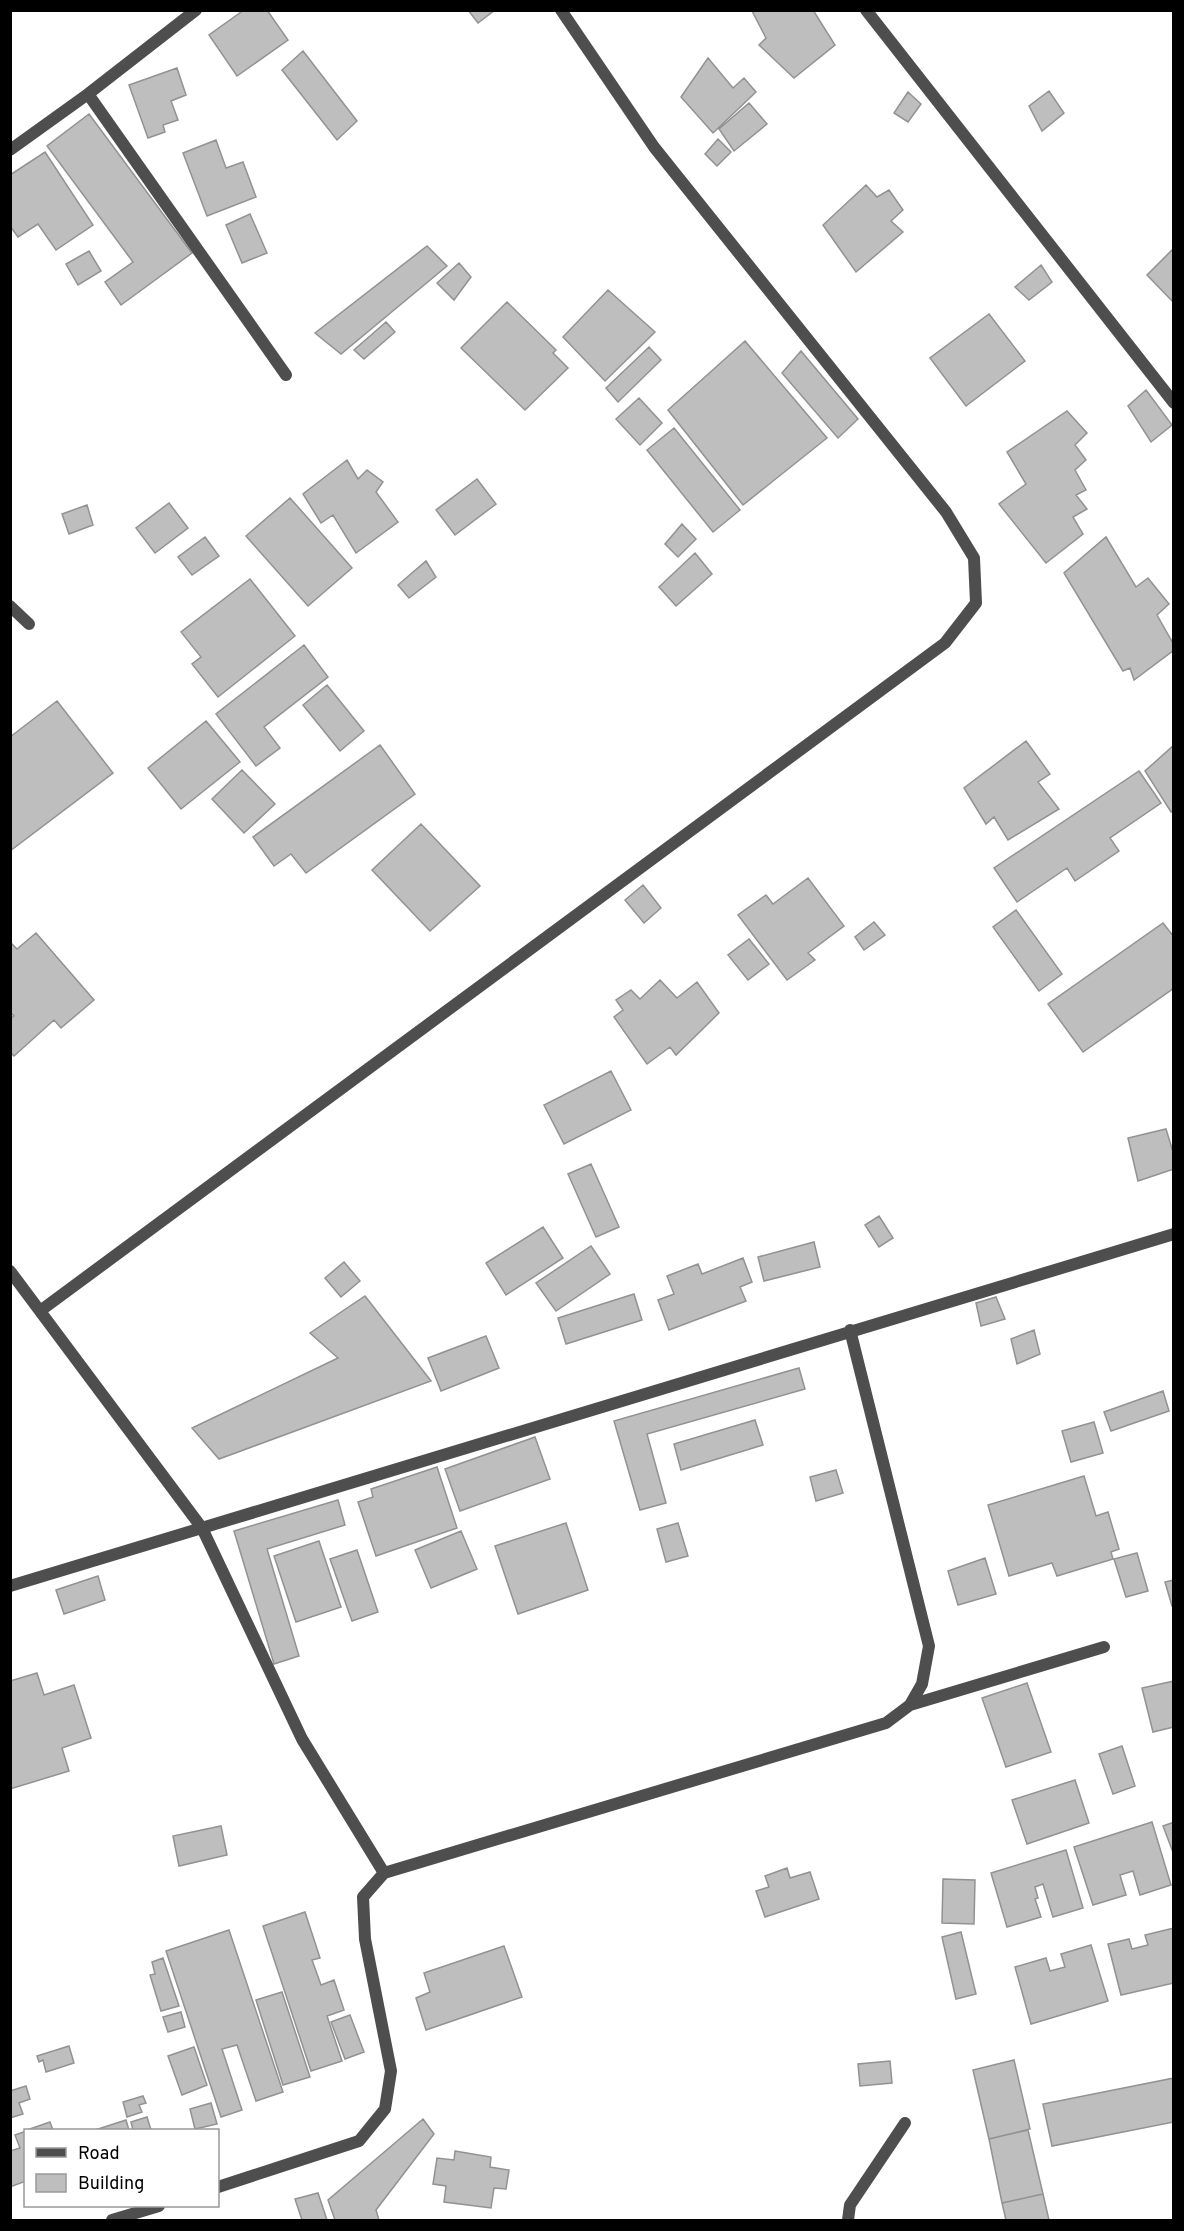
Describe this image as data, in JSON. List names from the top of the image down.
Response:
{
  "legend": ["Road", "Building"]
}
